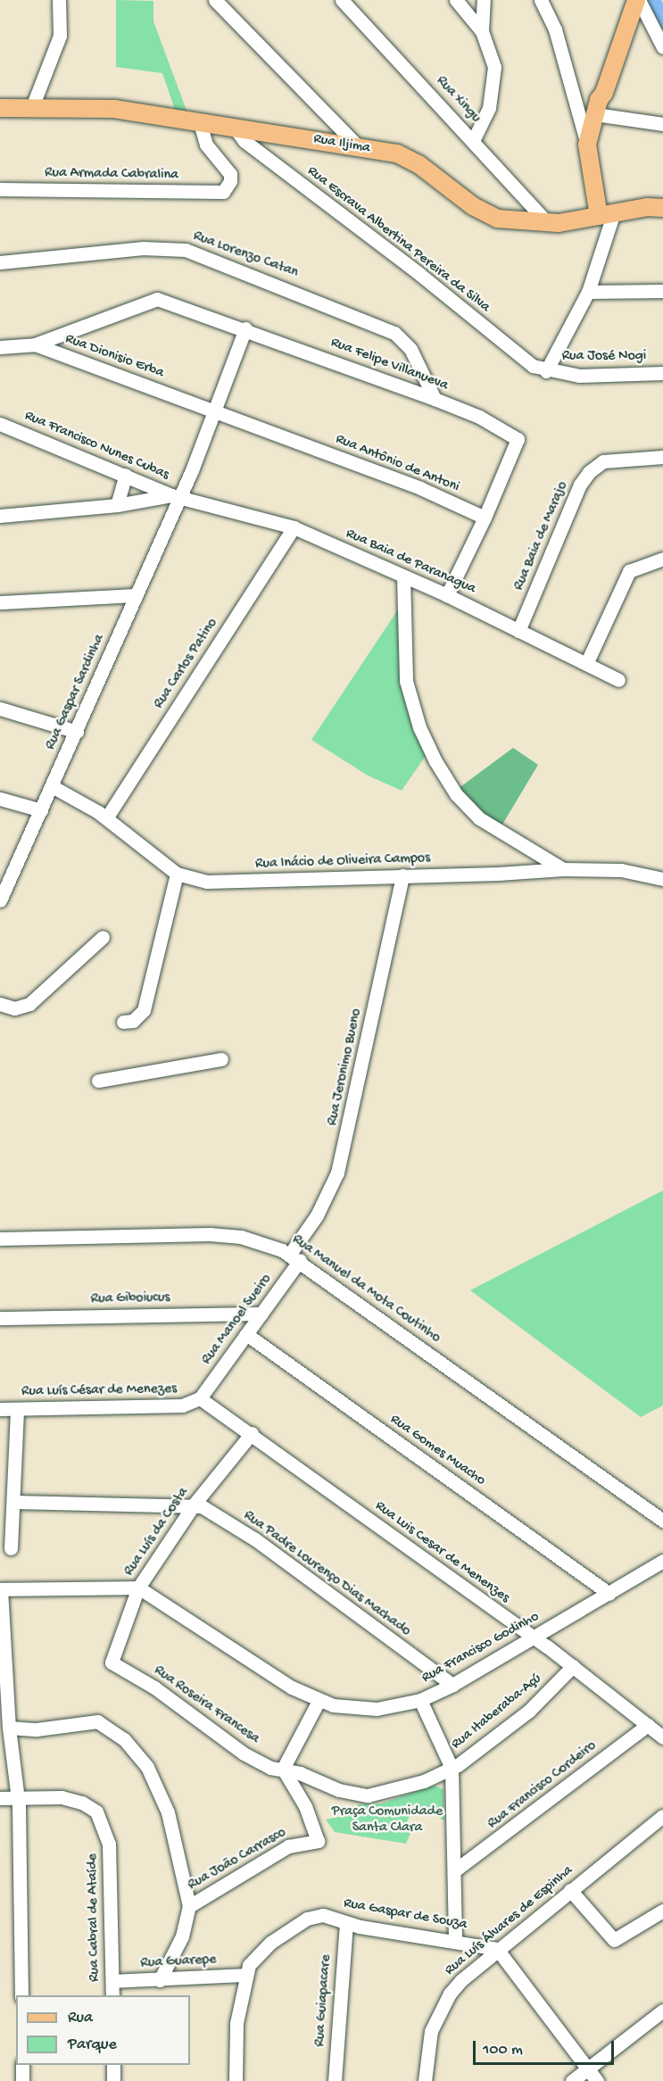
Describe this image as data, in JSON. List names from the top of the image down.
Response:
{
  "streets": {
    "main road": ["Rua Iljima"],
    "street": [
      "Rua Xingu",
      "Rua Armada Cabralina",
      "Rua Escrava Albertina Pereira da Silva",
      "Rua Lorenzo Catan",
      "Rua Dionisio Erba",
      "Rua José Nogi",
      "Rua Felipe Villanueva",
      "Rua Francisco Nunes Cubas",
      "Rua Antônio de Antoni",
      "Rua Baia de Marajo",
      "Rua Baia de Paranagua",
      "Rua Carlos Patino",
      "Rua Gaspar Sardinha",
      "Rua Inácio de Oliveira Campos",
      "Rua Jeronimo Bueno",
      "Rua Manuel da Mota Coutinho",
      "Rua Giboiucus",
      "Rua Manoel Sueiro",
      "Rua Luís César de Menezes",
      "Rua Gomes Muacho",
      "Rua Luís da Costa",
      "Rua Luis Cesar de Menenzes",
      "Rua Padre Lourenço Dias Machado",
      "Rua Francisco Godinho",
      "Rua Roseira Francesa",
      "Rua Itaberaba-Açú",
      "Rua Francisco Cordeiro",
      "Rua João Carrasco",
      "Rua Gaspar de Souza",
      "Rua Cabral de Ataíde",
      "Rua Luís Álvares de Espinha",
      "Rua Guarepe",
      "Rua Guiapacare"
    ]
  },
  "crossings": [
    ["Rua Xingu", "Rua Iljima"],
    ["Rua Iljima", "Rua Armada Cabralina"],
    ["Rua Iljima", "Rua Escrava Albertina Pereira da Silva"],
    ["Rua Escrava Albertina Pereira da Silva", "Rua José Nogi"],
    ["Rua Lorenzo Catan", "Rua Felipe Villanueva"],
    ["Rua Dionisio Erba", "Rua Felipe Villanueva"],
    ["Rua Dionisio Erba", "Rua Antônio de Antoni"],
    ["Rua Dionisio Erba", "Rua Gaspar Sardinha"],
    ["Rua Felipe Villanueva", "Rua Antônio de Antoni"],
    ["Rua Francisco Nunes Cubas", "Rua Baia de Paranagua"],
    ["Rua Francisco Nunes Cubas", "Rua Gaspar Sardinha"],
    ["Rua Antônio de Antoni", "Rua Gaspar Sardinha"],
    ["Rua Baia de Marajo", "Rua Baia de Paranagua"],
    ["Rua Baia de Paranagua", "Rua Carlos Patino"],
    ["Rua Baia de Paranagua", "Rua Gaspar Sardinha"],
    ["Rua Carlos Patino", "Rua Inácio de Oliveira Campos"],
    ["Rua Gaspar Sardinha", "Rua Inácio de Oliveira Campos"],
    ["Rua Inácio de Oliveira Campos", "Rua Jeronimo Bueno"],
    ["Rua Jeronimo Bueno", "Rua Manuel da Mota Coutinho"],
    ["Rua Jeronimo Bueno", "Rua Manoel Sueiro"],
    ["Rua Manuel da Mota Coutinho", "Rua Manoel Sueiro"],
    ["Rua Giboiucus", "Rua Manoel Sueiro"],
    ["Rua Manoel Sueiro", "Rua Luís César de Menezes"],
    ["Rua Manoel Sueiro", "Rua Gomes Muacho"],
    ["Rua Gomes Muacho", "Rua Francisco Godinho"],
    ["Rua Luís da Costa", "Rua Luis Cesar de Menenzes"],
    ["Rua Luís da Costa", "Rua Padre Lourenço Dias Machado"],
    ["Rua Luís da Costa", "Rua Francisco Godinho"],
    ["Rua Luís da Costa", "Rua Roseira Francesa"],
    ["Rua Luis Cesar de Menenzes", "Rua Francisco Godinho"],
    ["Rua Luis Cesar de Menenzes", "Rua Itaberaba-Açú"],
    ["Rua Luis Cesar de Menenzes", "Rua Francisco Cordeiro"],
    ["Rua Padre Lourenço Dias Machado", "Rua Francisco Godinho"],
    ["Rua Roseira Francesa", "Rua Itaberaba-Açú"],
    ["Rua Roseira Francesa", "Rua João Carrasco"],
    ["Rua Itaberaba-Açú", "Rua João Carrasco"],
    ["Rua João Carrasco", "Rua Guarepe"],
    ["Rua Gaspar de Souza", "Rua Luís Álvares de Espinha"],
    ["Rua Gaspar de Souza", "Rua Guarepe"],
    ["Rua Gaspar de Souza", "Rua Guiapacare"],
    ["Rua Cabral de Ataíde", "Rua Guarepe"]
  ],
  "parks": ["Praça Comunidade Santa Clara"],
  "legend": ["Rua", "Parque"],
  "scale_bar": "100 m"
}
